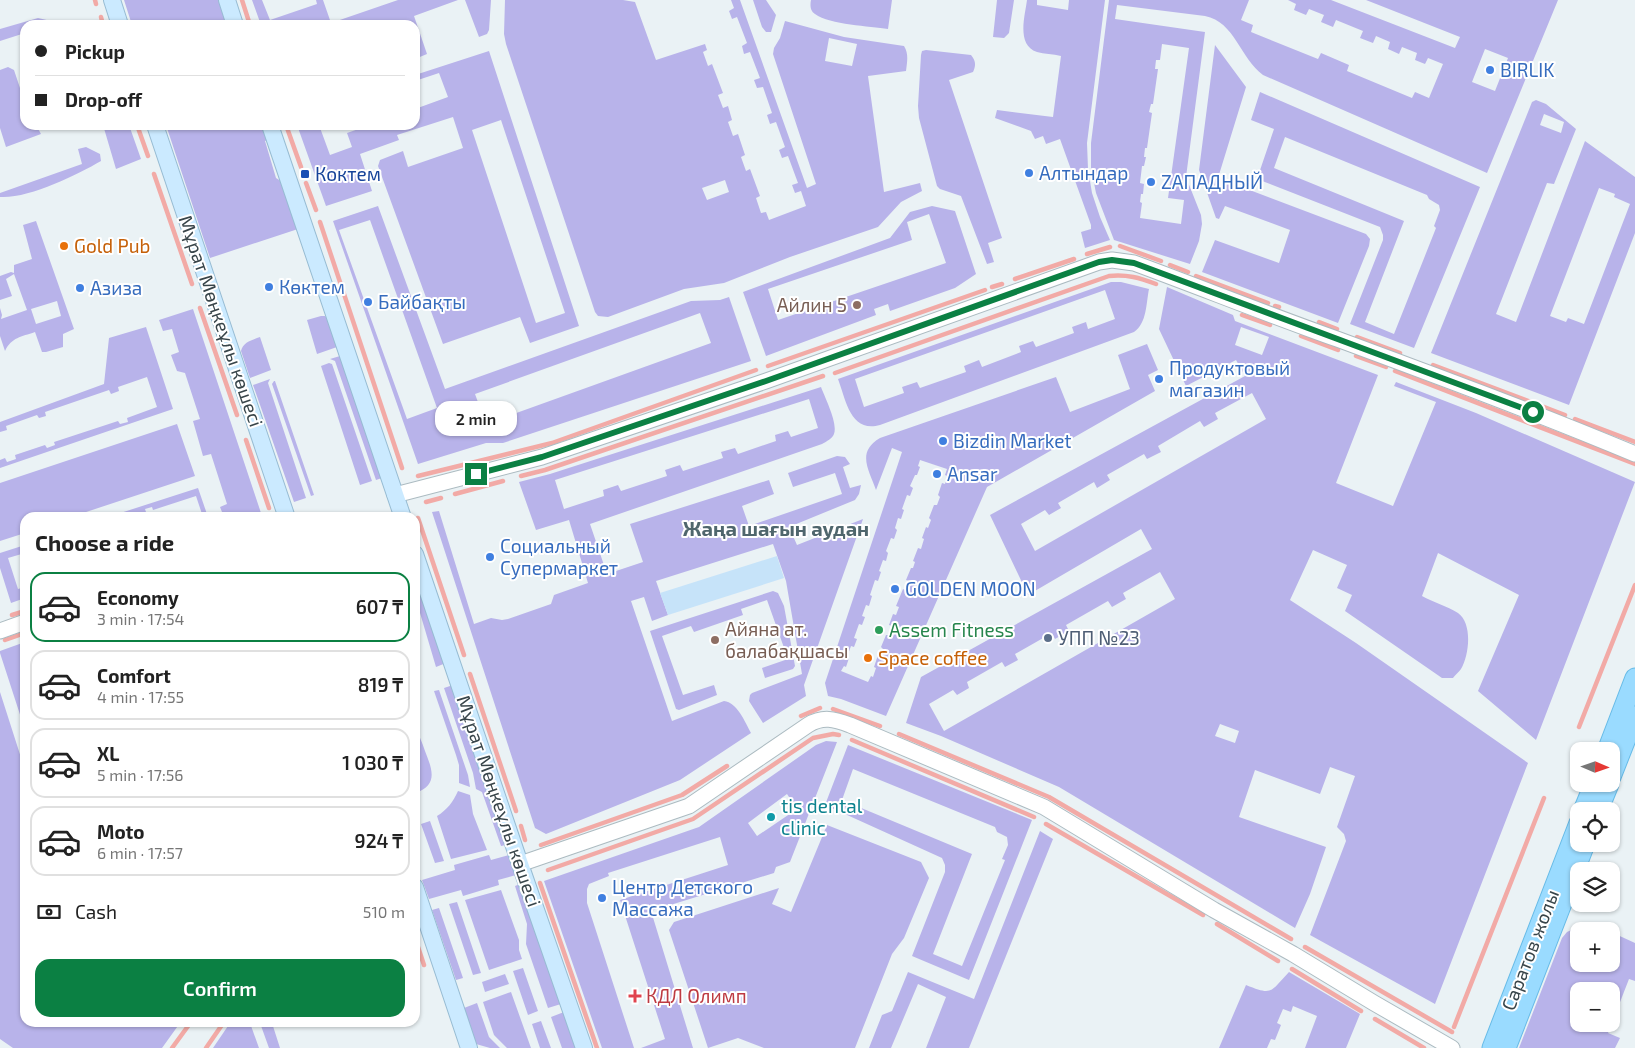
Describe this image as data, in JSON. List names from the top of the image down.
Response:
{
  "streets": {
    "main road": ["Мұрат Мөңкеұлы көшесі", "Саратов жолы"]
  },
  "districts": ["Жаңа шағын аудан"],
  "places": {
    "other": [
      "BIRLIK",
      "Алтындар",
      "ZАПАДНЫЙ",
      "Gold Pub",
      "Көктем",
      "Азиза",
      "Байбақты",
      "Айлин 5",
      "Продуктовый магазин",
      "Bizdin Market",
      "Ansar",
      "Социальный Супермаркет",
      "GOLDEN MOON",
      "Assem Fitness",
      "УПП №23",
      "Айяна ат. балабақшасы",
      "Space coffee",
      "tis dental clinic",
      "Центр Детского Массажа"
    ],
    "transit": ["Коктем"],
    "health": ["КДЛ Олимп"]
  },
  "north": "right",
  "page": {
    "banner": ["Pickup", "Drop-off"],
    "bubble": "2 min",
    "heading": "Choose a ride",
    "list": [
      {
        "name": "Economy",
        "note": "3 min · 17:54",
        "value": "607 ₸"
      },
      {
        "name": "Comfort",
        "note": "4 min · 17:55",
        "value": "819 ₸"
      },
      {
        "name": "XL",
        "note": "5 min · 17:56",
        "value": "1 030 ₸"
      },
      {
        "name": "Moto",
        "note": "6 min · 17:57",
        "value": "924 ₸"
      }
    ],
    "map_buttons": ["+", "−"],
    "pay": ["Cash", "510 m"],
    "buttons": "Confirm"
  }
}
